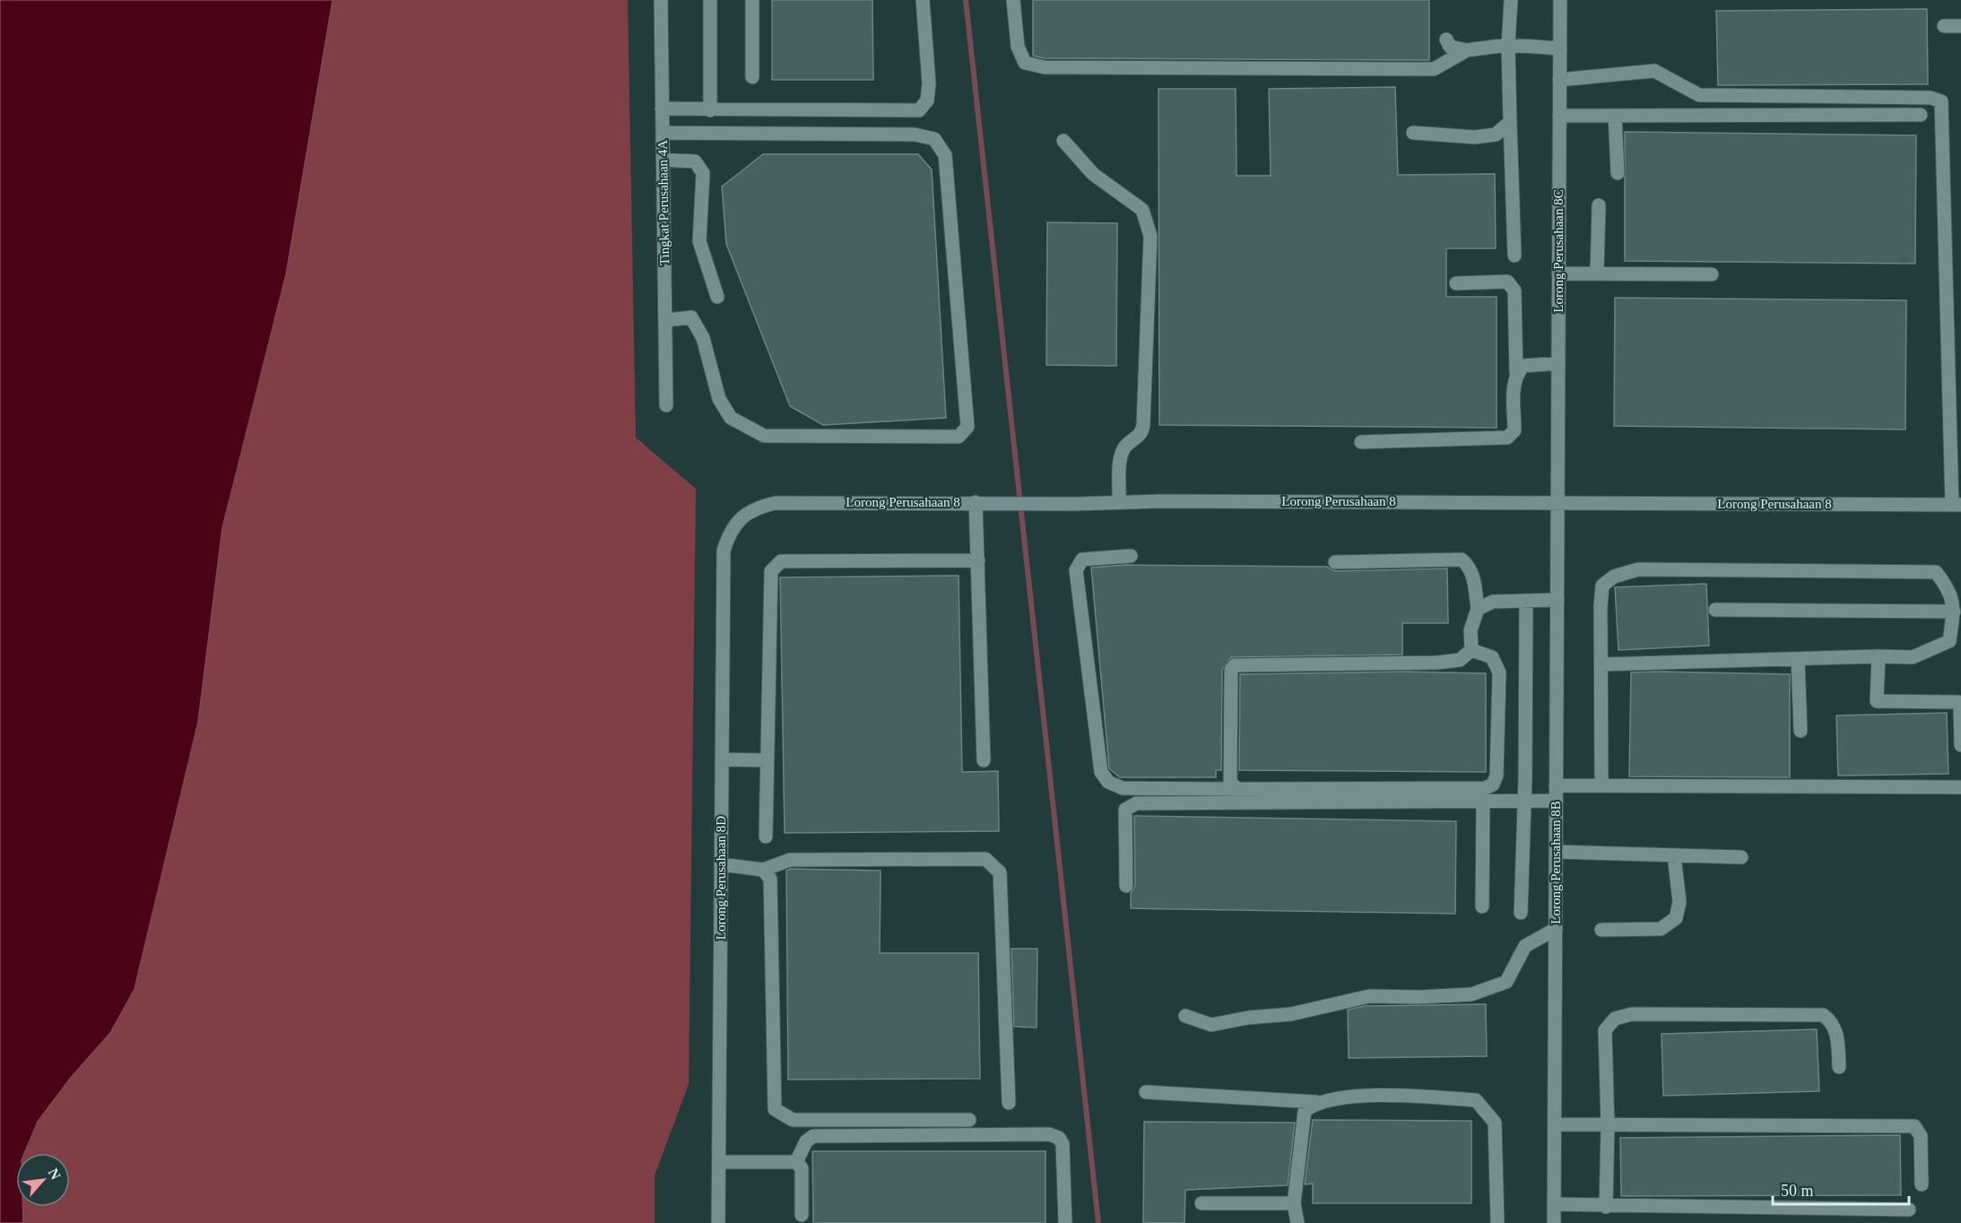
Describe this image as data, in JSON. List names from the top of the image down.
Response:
{
  "streets": {
    "street": [
      "Tingkat Perusahaan 4A",
      "Lorong Perusahaan 8C",
      "Lorong Perusahaan 8",
      "Lorong Perusahaan 8B",
      "Lorong Perusahaan 8D"
    ]
  },
  "crossings": [
    ["Lorong Perusahaan 8C", "Lorong Perusahaan 8"],
    ["Lorong Perusahaan 8C", "Lorong Perusahaan 8B"],
    ["Lorong Perusahaan 8", "Lorong Perusahaan 8B"],
    ["Lorong Perusahaan 8", "Lorong Perusahaan 8D"]
  ],
  "scale_bar": "50 m",
  "north": "top right"
}
